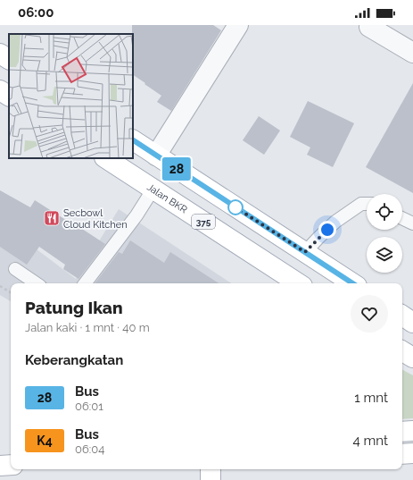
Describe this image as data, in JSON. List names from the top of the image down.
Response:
{
  "streets": {
    "main road": ["Jalan BKR", "375"]
  },
  "places": {
    "restaurant": ["Secbowl Cloud Kitchen"]
  },
  "lines": ["bus line 28"],
  "page": {
    "status": "06:00",
    "on_map": "28",
    "heading": [
      ["Patung Ikan", "Jalan kaki · 1 mnt · 40 m"],
      "Keberangkatan"
    ],
    "list": [
      {
        "mark": "28",
        "name": "Bus",
        "note": "06:01",
        "value": "1 mnt"
      },
      {
        "mark": "K4",
        "name": "Bus",
        "note": "06:04",
        "value": "4 mnt"
      }
    ]
  }
}
